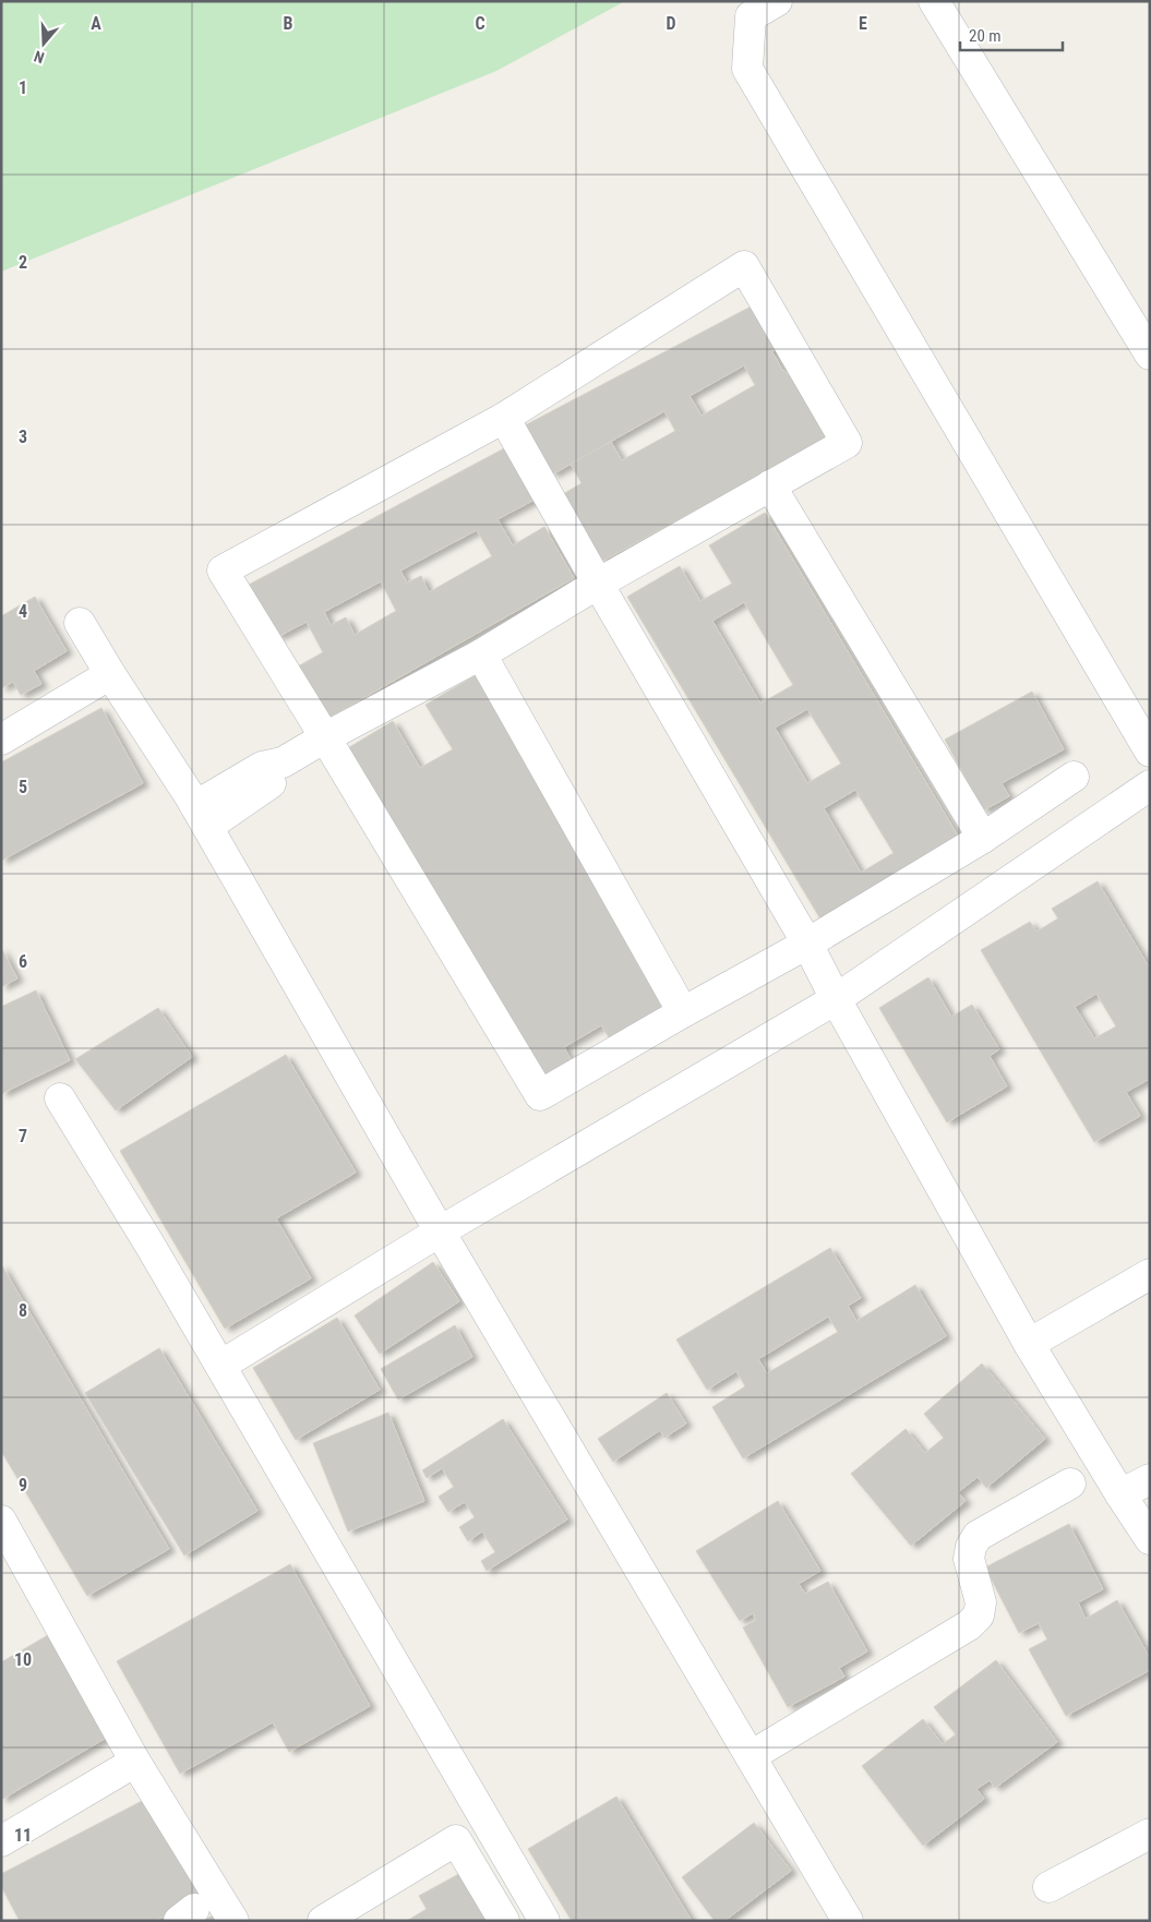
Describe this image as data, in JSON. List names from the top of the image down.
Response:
{
  "scale_bar": "20 m",
  "north": "bottom",
  "grid": {
    "columns": [
      "A",
      "B",
      "C",
      "D",
      "E"
    ],
    "rows": [
      "1",
      "2",
      "3",
      "4",
      "5",
      "6",
      "7",
      "8",
      "9",
      "10",
      "11"
    ]
  }
}
